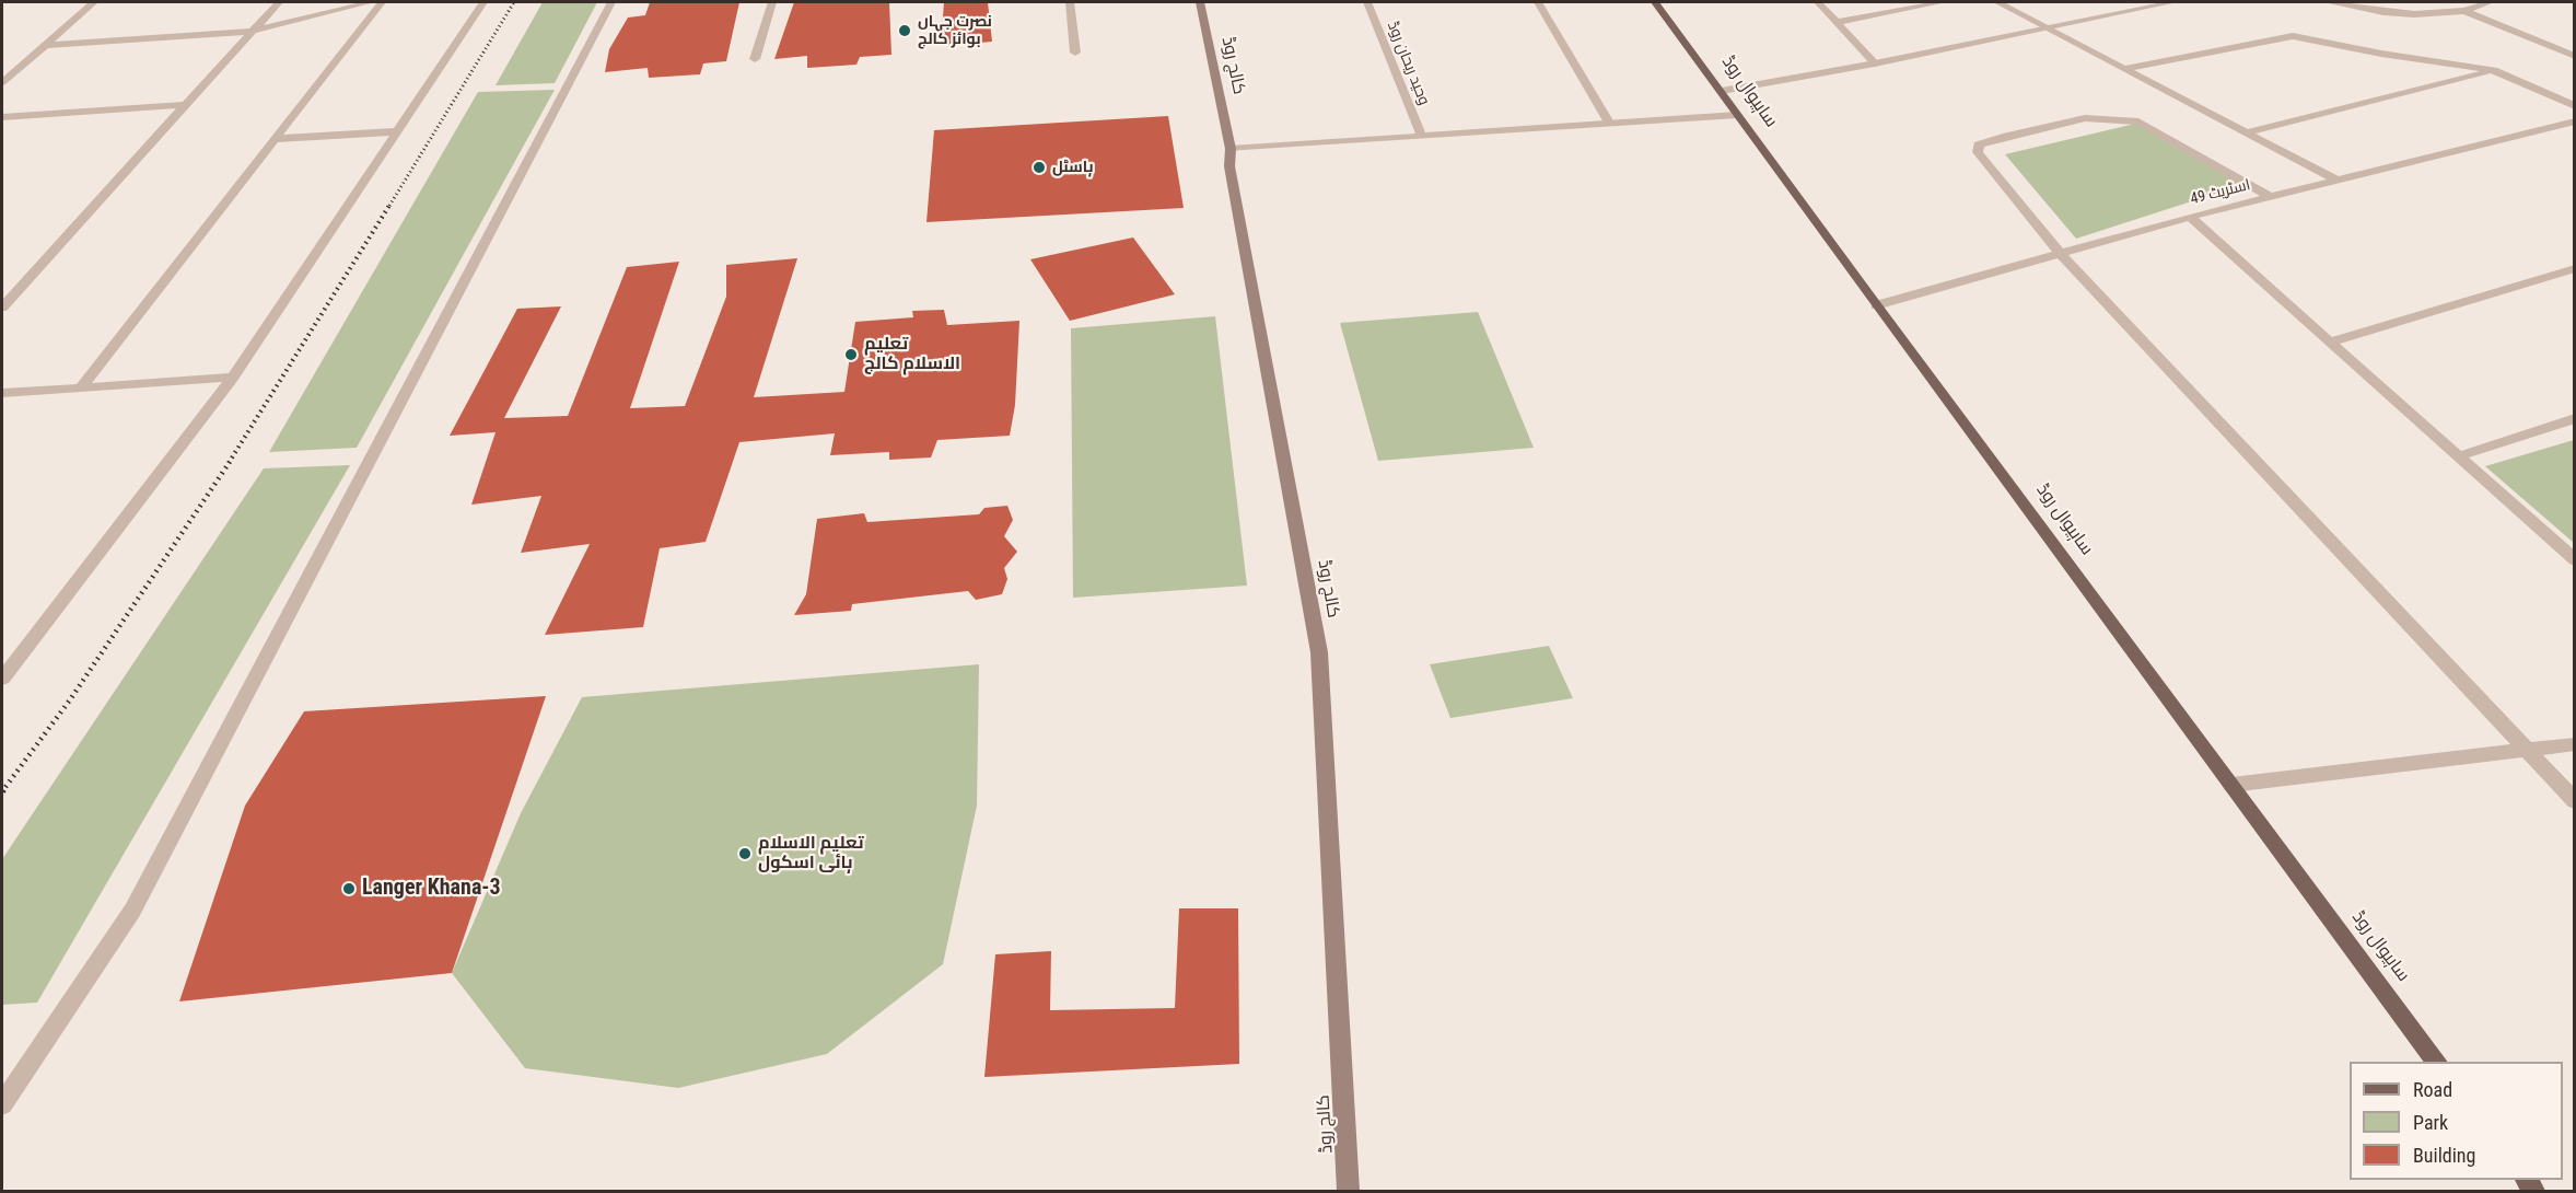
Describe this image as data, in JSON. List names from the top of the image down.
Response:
{
  "streets": {
    "main road": ["کالج روڈ", "ساہیوال روڈ"],
    "street": ["وحید ریحان روڈ", "اسٹریٹ 49"]
  },
  "crossings": [
    ["ساہیوال روڈ", "اسٹریٹ 49"]
  ],
  "places": [
    "نصرت جہاں بوائز کالج",
    "ہاسٹل",
    "تعلیم الاسلام کالج",
    "تعلیم الاسلام ہائی اسکول",
    "Langer Khana-3"
  ],
  "legend": ["Road", "Park", "Building"]
}
